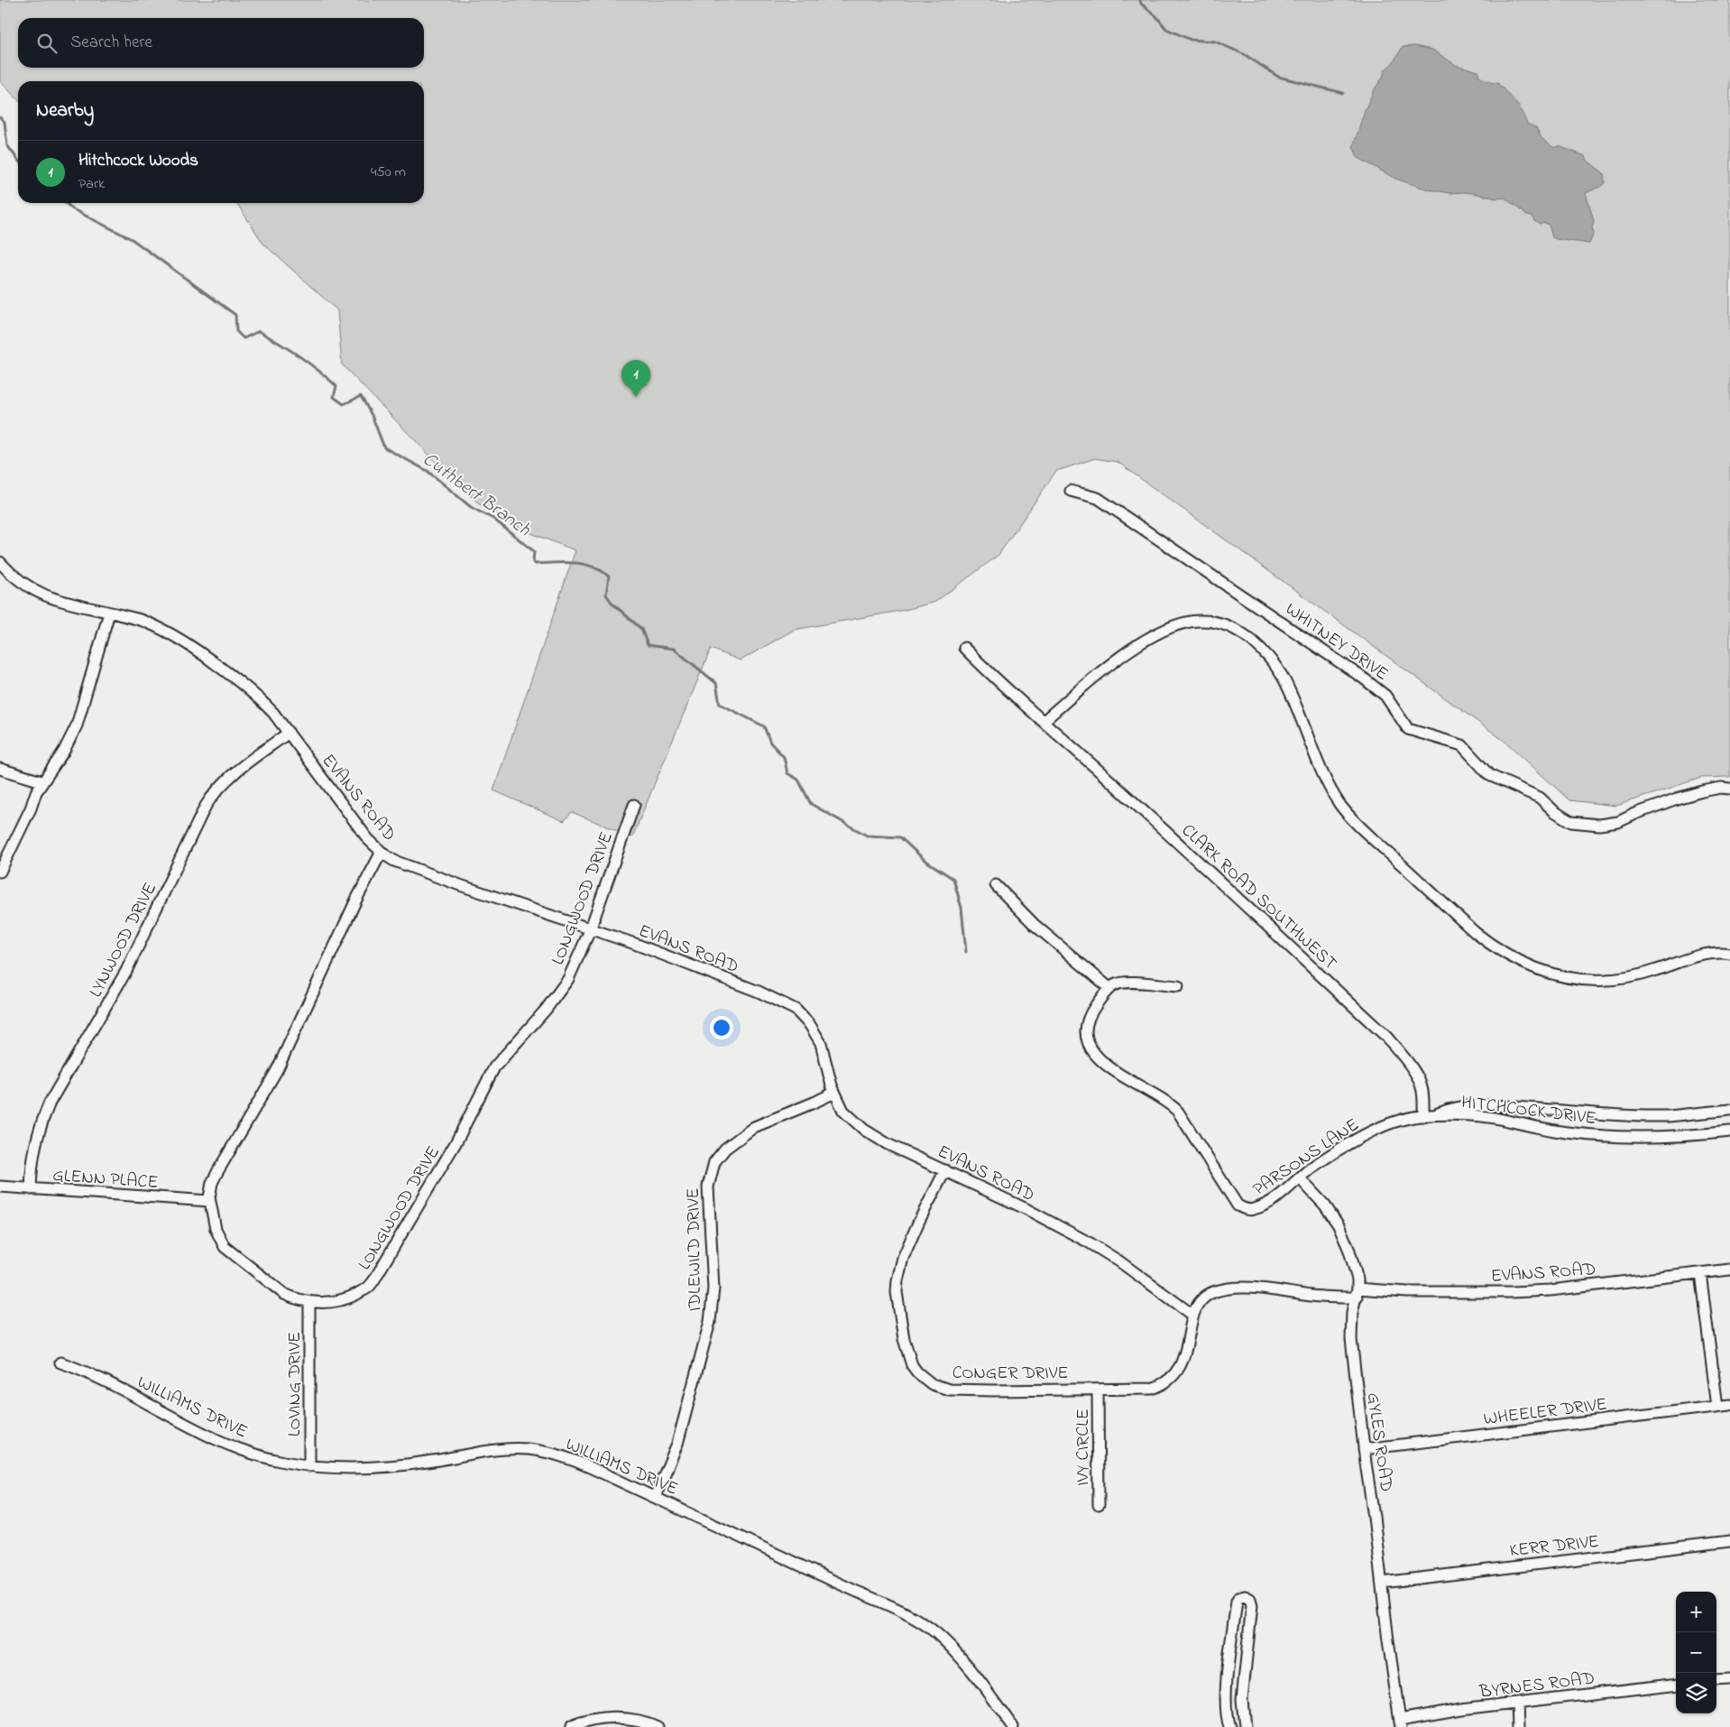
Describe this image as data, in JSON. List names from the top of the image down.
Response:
{
  "streets": {
    "street": [
      "WHITNEY DRIVE",
      "EVANS ROAD",
      "CLARK ROAD SOUTHWEST",
      "LONGWOOD DRIVE",
      "LYNWOOD DRIVE",
      "HITCHCOCK DRIVE",
      "PARSONS LANE",
      "GLENN PLACE",
      "IDLEWILD DRIVE",
      "CONGER DRIVE",
      "LOVING DRIVE",
      "WILLIAMS DRIVE",
      "WHEELER DRIVE",
      "GYLES ROAD",
      "IVY CIRCLE",
      "KERR DRIVE",
      "BYRNES ROAD"
    ]
  },
  "crossings": [
    ["EVANS ROAD", "LONGWOOD DRIVE"],
    ["EVANS ROAD", "LYNWOOD DRIVE"],
    ["EVANS ROAD", "IDLEWILD DRIVE"],
    ["EVANS ROAD", "CONGER DRIVE"],
    ["EVANS ROAD", "GYLES ROAD"],
    ["CLARK ROAD SOUTHWEST", "HITCHCOCK DRIVE"],
    ["CLARK ROAD SOUTHWEST", "PARSONS LANE"],
    ["LONGWOOD DRIVE", "GLENN PLACE"],
    ["LONGWOOD DRIVE", "LOVING DRIVE"],
    ["LYNWOOD DRIVE", "GLENN PLACE"],
    ["HITCHCOCK DRIVE", "PARSONS LANE"],
    ["PARSONS LANE", "GYLES ROAD"],
    ["IDLEWILD DRIVE", "WILLIAMS DRIVE"],
    ["CONGER DRIVE", "IVY CIRCLE"],
    ["LOVING DRIVE", "WILLIAMS DRIVE"],
    ["WHEELER DRIVE", "GYLES ROAD"],
    ["GYLES ROAD", "KERR DRIVE"],
    ["GYLES ROAD", "BYRNES ROAD"]
  ],
  "water": ["Cuthbert Branch"],
  "page": {
    "search": "Search here",
    "heading": "Nearby",
    "list": [
      {
        "mark": "1",
        "name": "Hitchcock Woods",
        "note": "Park",
        "value": "450 m"
      }
    ],
    "pins": "1",
    "map_buttons": ["+", "−"]
  }
}
